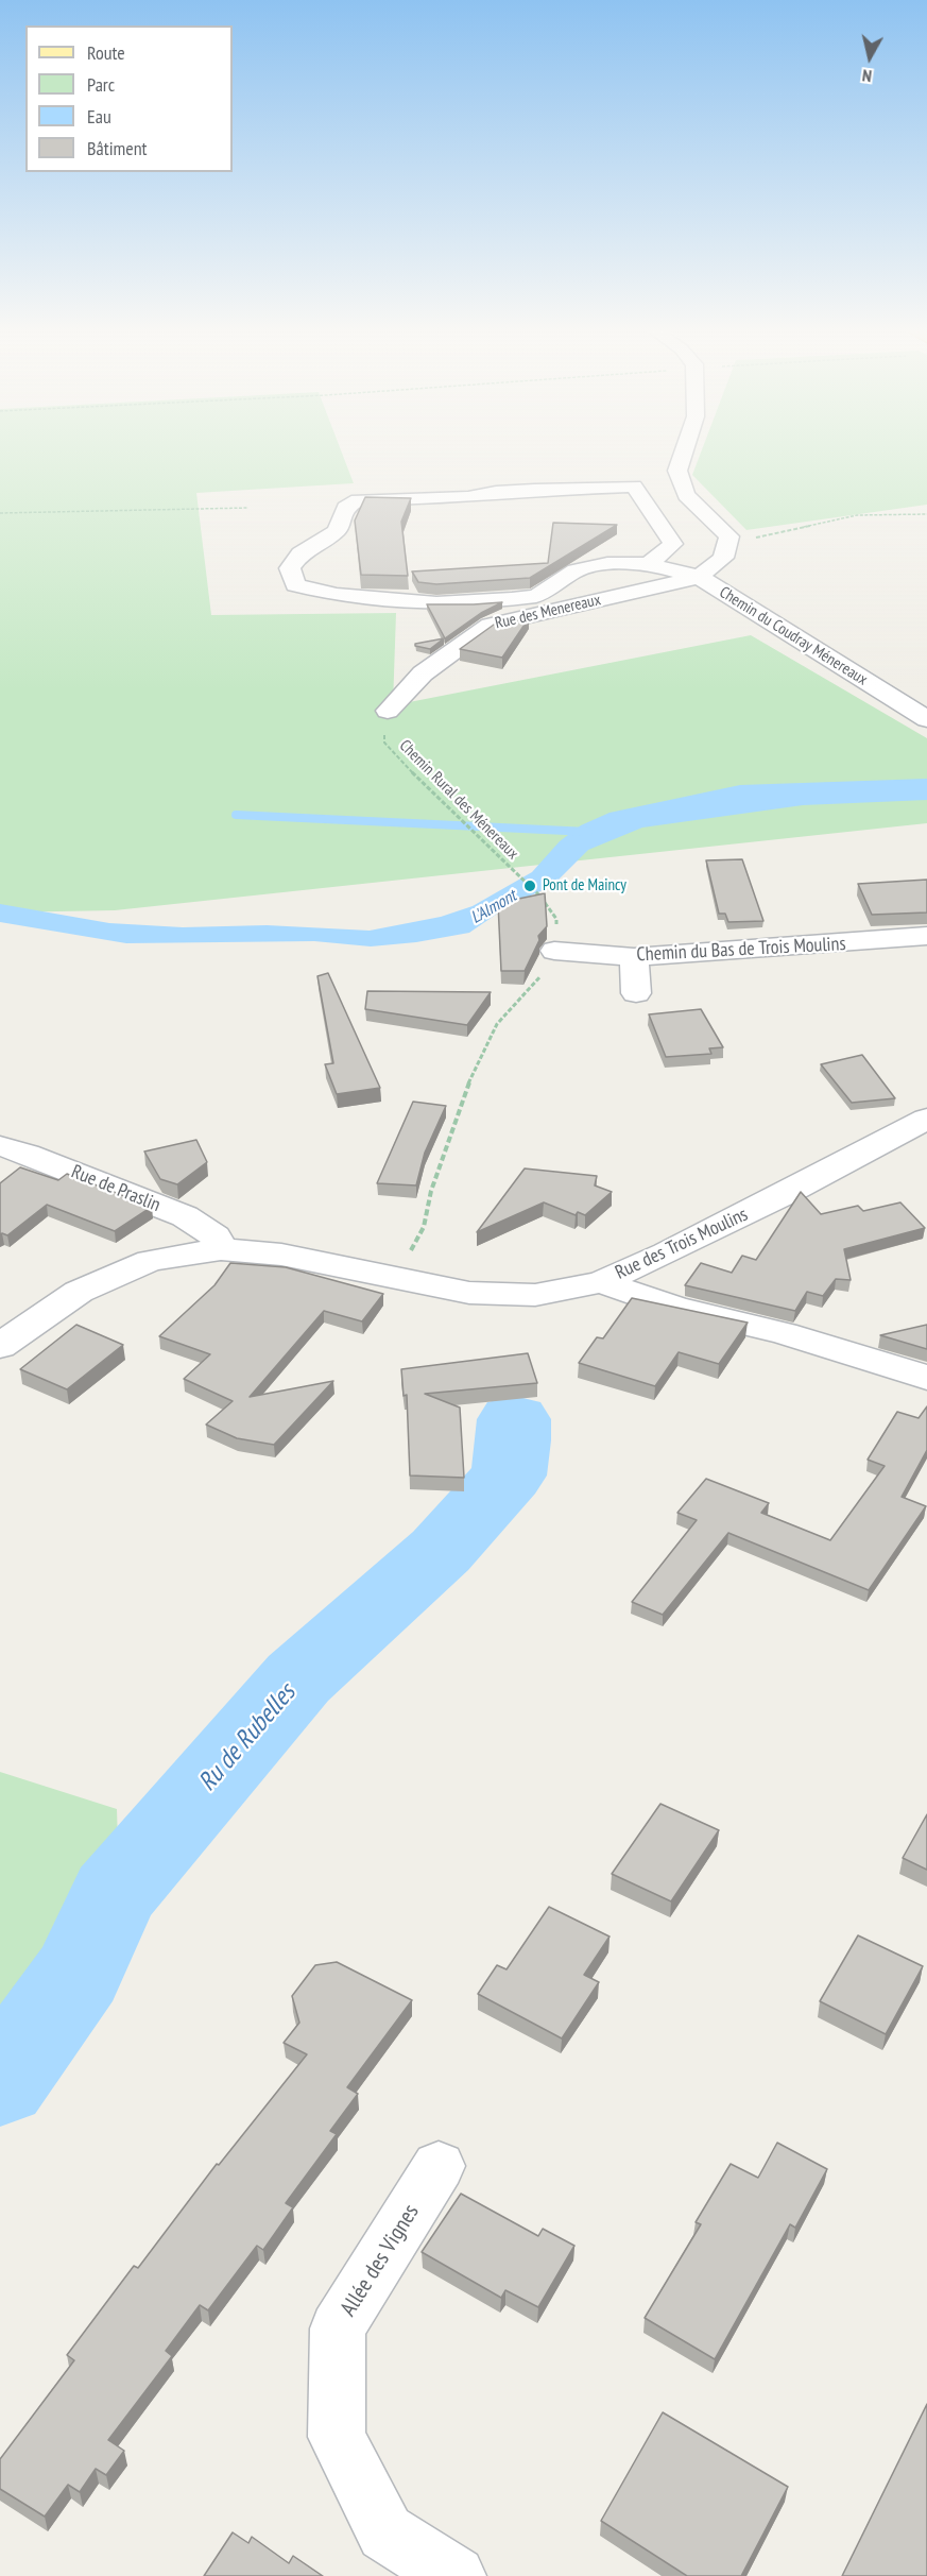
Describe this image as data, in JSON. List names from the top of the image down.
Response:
{
  "streets": {
    "street": [
      "Rue des Menereaux",
      "Chemin du Coudray Ménereaux",
      "Chemin du Bas de Trois Moulins",
      "Rue de Praslin",
      "Rue des Trois Moulins",
      "Allée des Vignes"
    ],
    "path": ["Chemin Rural des Ménereaux"]
  },
  "crossings": [
    ["Rue des Menereaux", "Chemin du Coudray Ménereaux"],
    ["Rue des Menereaux", "Chemin Rural des Ménereaux"]
  ],
  "water": ["L'Almont", "Ru de Rubelles"],
  "places": ["Pont de Maincy"],
  "legend": [
    "Route",
    "Parc",
    "Eau",
    "Bâtiment"
  ],
  "north": "bottom"
}
